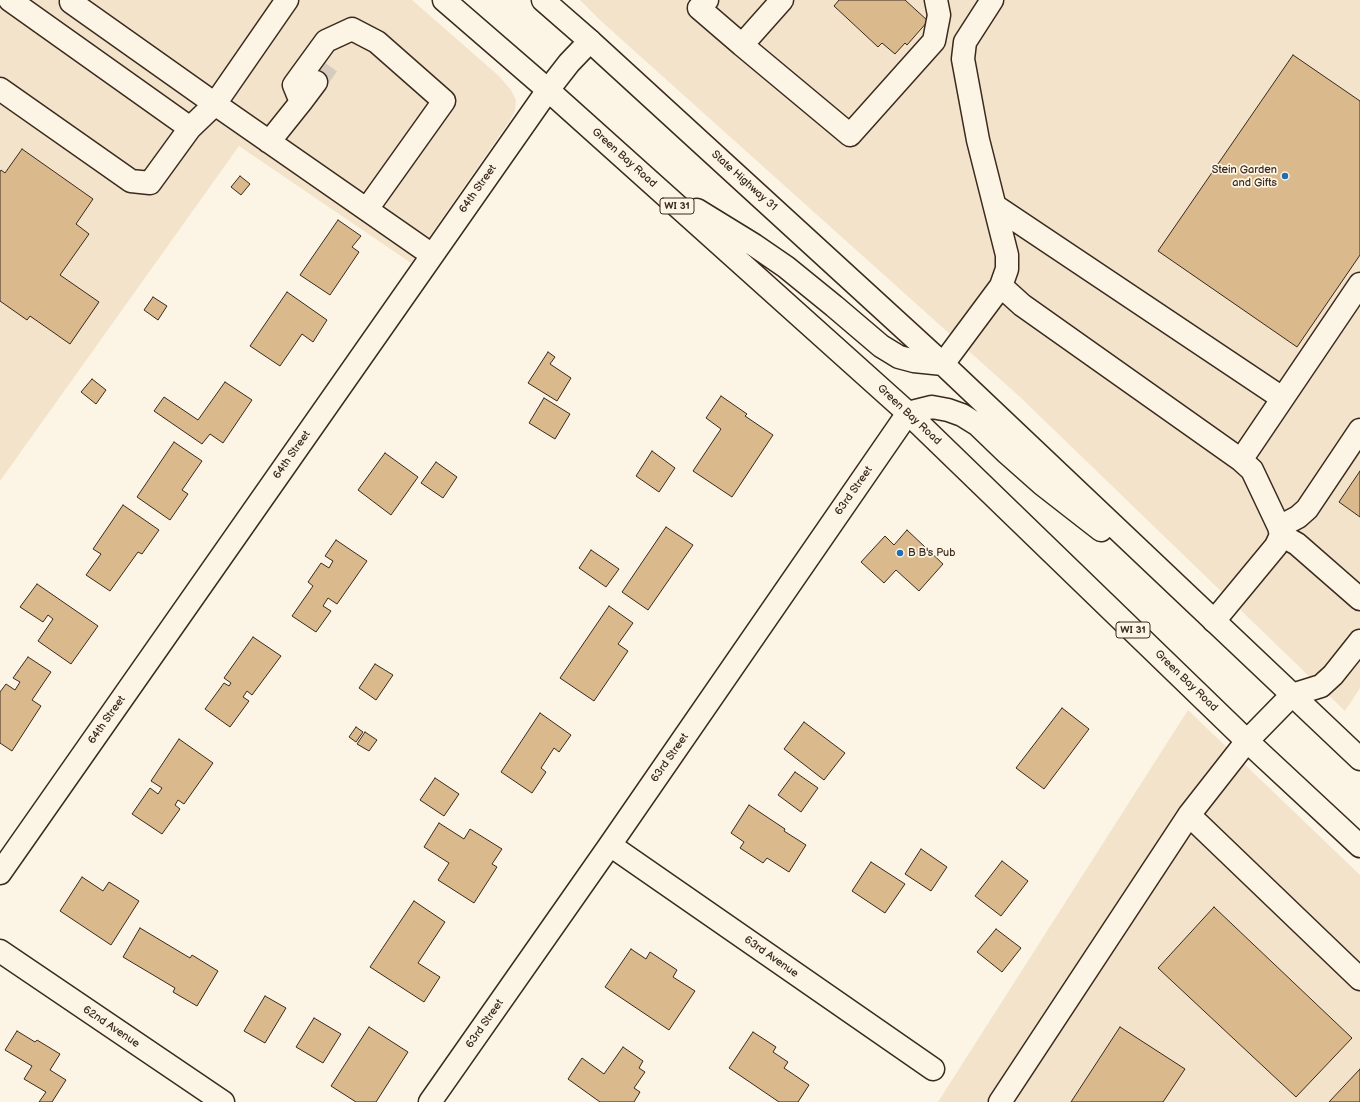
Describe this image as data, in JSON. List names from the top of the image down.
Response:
{
  "streets": {
    "main road": [
      "Green Bay Road",
      "State Highway 31",
      "64th Street",
      "WI 31",
      "63rd Street",
      "63rd Avenue",
      "62nd Avenue"
    ]
  },
  "crossings": [
    ["Green Bay Road", "64th Street"],
    ["Green Bay Road", "63rd Street"],
    ["State Highway 31", "64th Street"],
    ["63rd Street", "63rd Avenue"]
  ],
  "places": ["Stein Garden and Gifts", "B B's Pub"]
}
